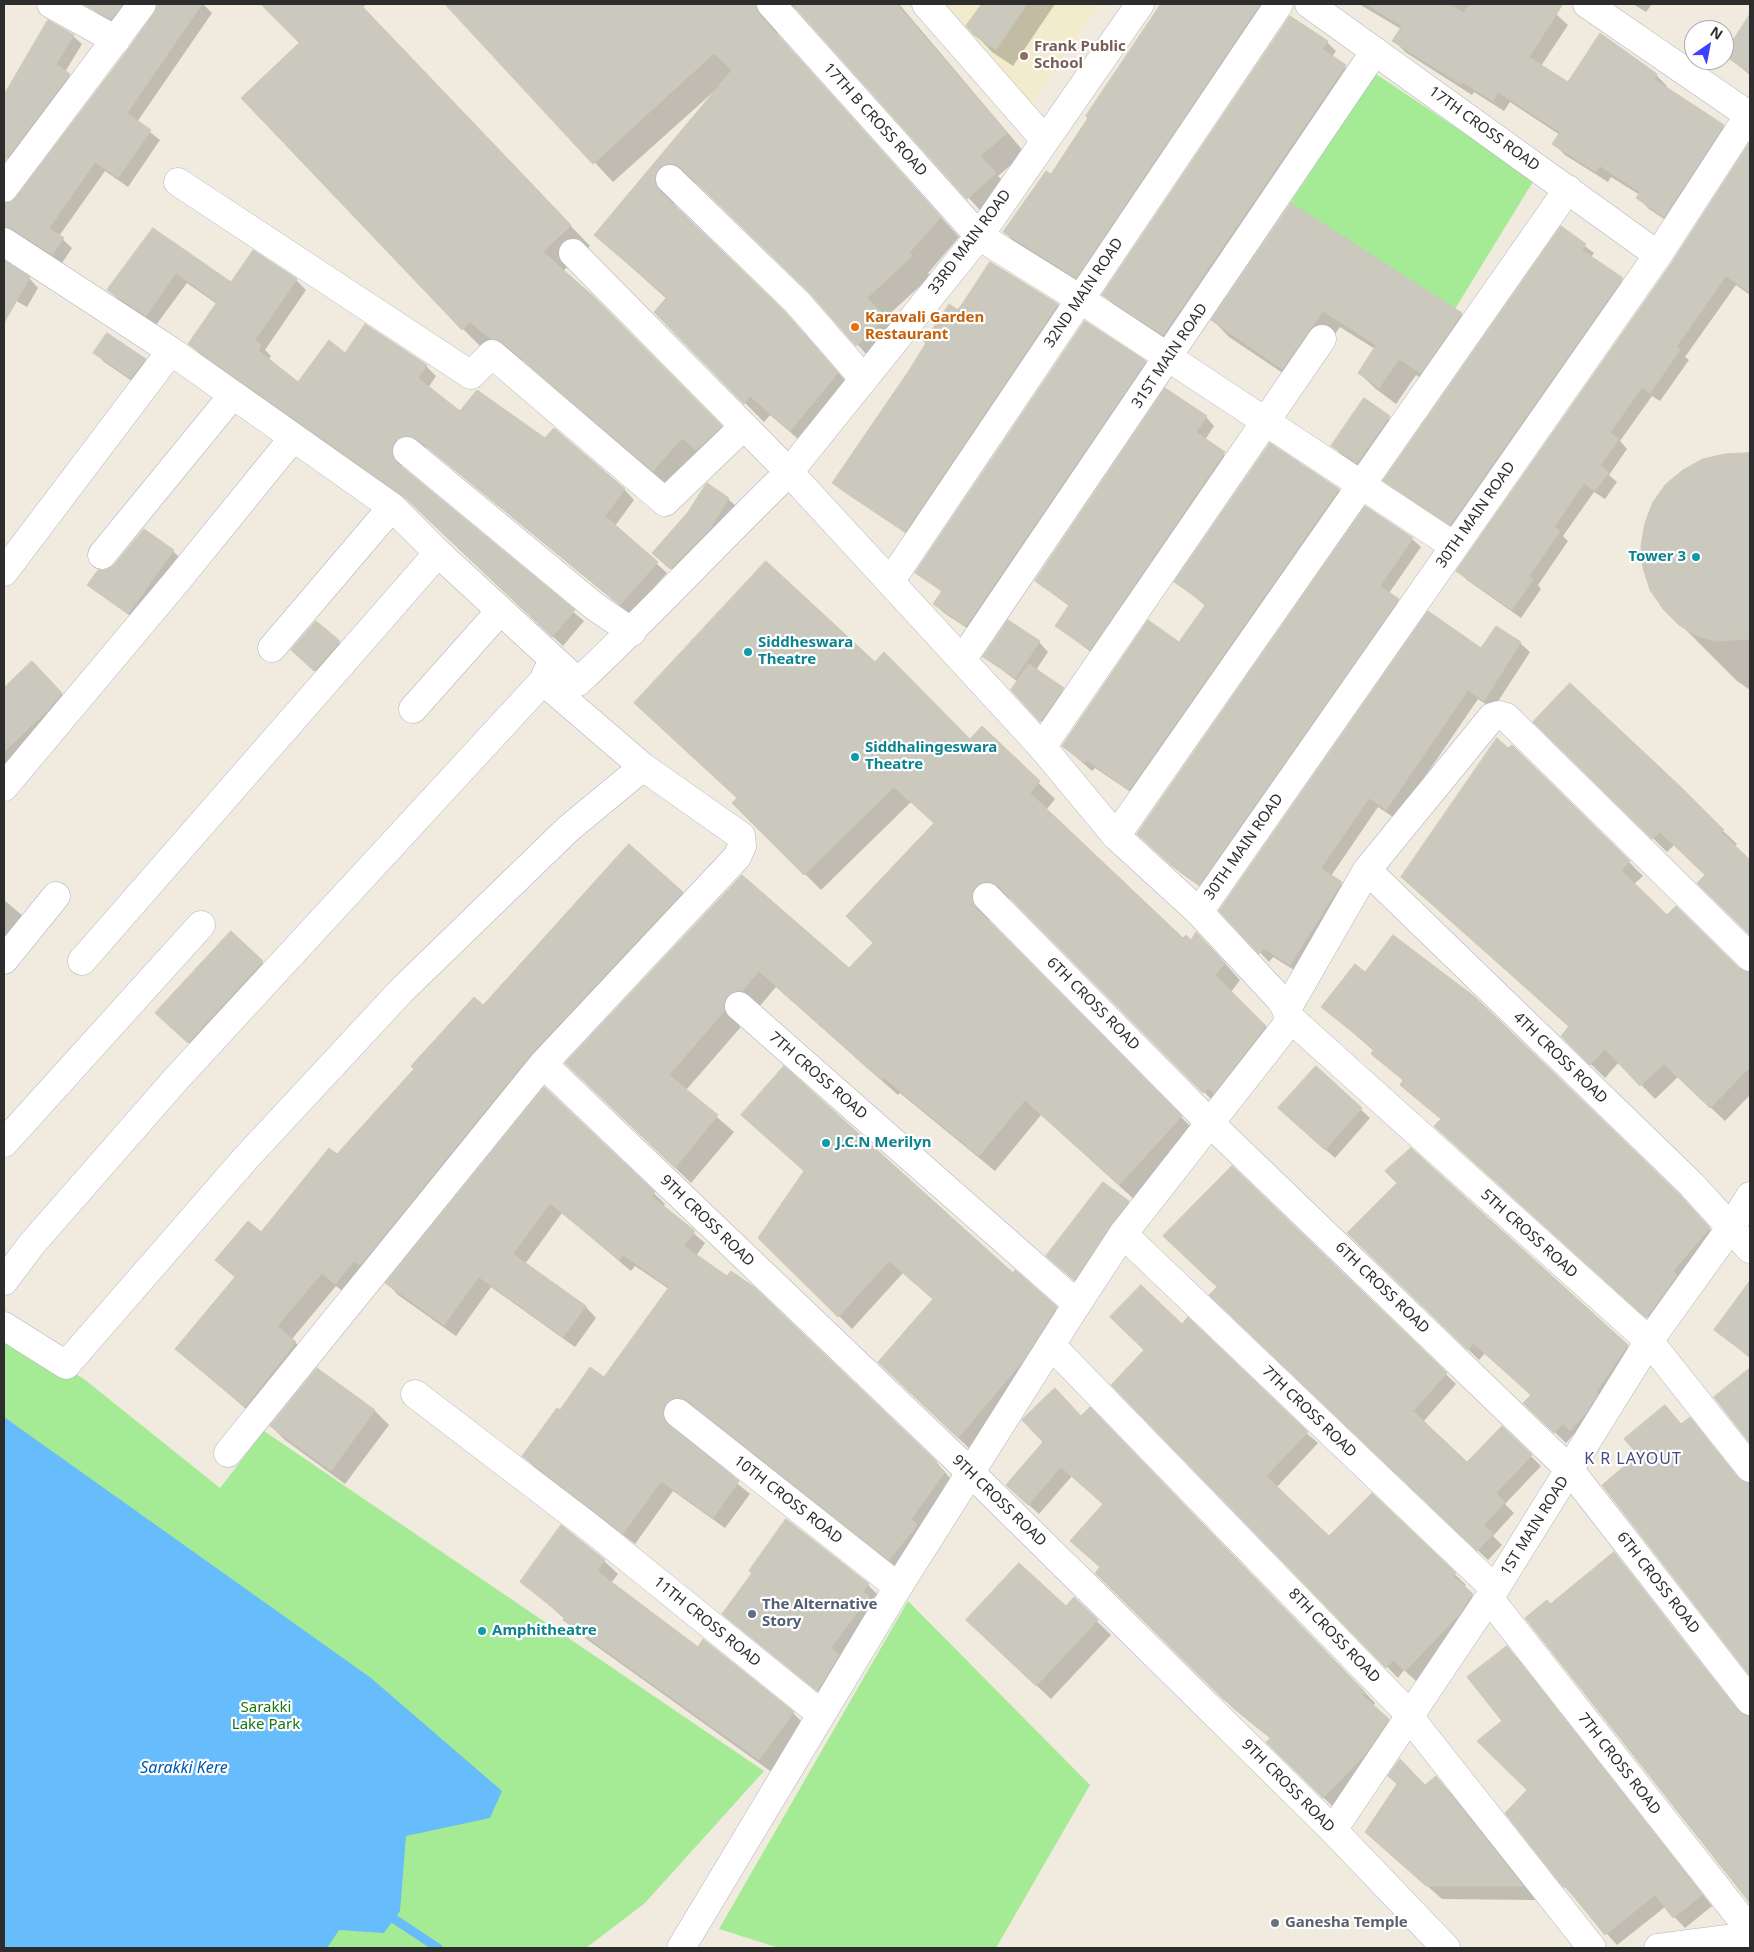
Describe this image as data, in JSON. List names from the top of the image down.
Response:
{
  "streets": {
    "street": [
      "17TH B CROSS ROAD",
      "17TH CROSS ROAD",
      "33RD MAIN ROAD",
      "32ND MAIN ROAD",
      "31ST MAIN ROAD",
      "30TH MAIN ROAD",
      "6TH CROSS ROAD",
      "4TH CROSS ROAD",
      "7TH CROSS ROAD",
      "9TH CROSS ROAD",
      "5TH CROSS ROAD",
      "10TH CROSS ROAD",
      "1ST MAIN ROAD",
      "11TH CROSS ROAD",
      "8TH CROSS ROAD"
    ]
  },
  "crossings": [
    ["17TH B CROSS ROAD", "33RD MAIN ROAD"],
    ["17TH B CROSS ROAD", "32ND MAIN ROAD"],
    ["17TH B CROSS ROAD", "31ST MAIN ROAD"],
    ["17TH B CROSS ROAD", "30TH MAIN ROAD"],
    ["17TH CROSS ROAD", "31ST MAIN ROAD"],
    ["17TH CROSS ROAD", "30TH MAIN ROAD"],
    ["33RD MAIN ROAD", "5TH CROSS ROAD"],
    ["32ND MAIN ROAD", "5TH CROSS ROAD"],
    ["31ST MAIN ROAD", "5TH CROSS ROAD"],
    ["30TH MAIN ROAD", "5TH CROSS ROAD"],
    ["6TH CROSS ROAD", "1ST MAIN ROAD"],
    ["4TH CROSS ROAD", "1ST MAIN ROAD"],
    ["7TH CROSS ROAD", "1ST MAIN ROAD"],
    ["9TH CROSS ROAD", "1ST MAIN ROAD"],
    ["5TH CROSS ROAD", "1ST MAIN ROAD"],
    ["1ST MAIN ROAD", "8TH CROSS ROAD"]
  ],
  "districts": ["K R LAYOUT"],
  "water": ["Sarakki Kere"],
  "parks": ["Sarakki Lake Park"],
  "places": [
    "Frank Public School",
    "Karavali Garden Restaurant",
    "Tower 3",
    "Siddheswara Theatre",
    "Siddhalingeswara Theatre",
    "J.C.N Merilyn",
    "The Alternative Story",
    "Amphitheatre",
    "Ganesha Temple"
  ],
  "north": "top right"
}
